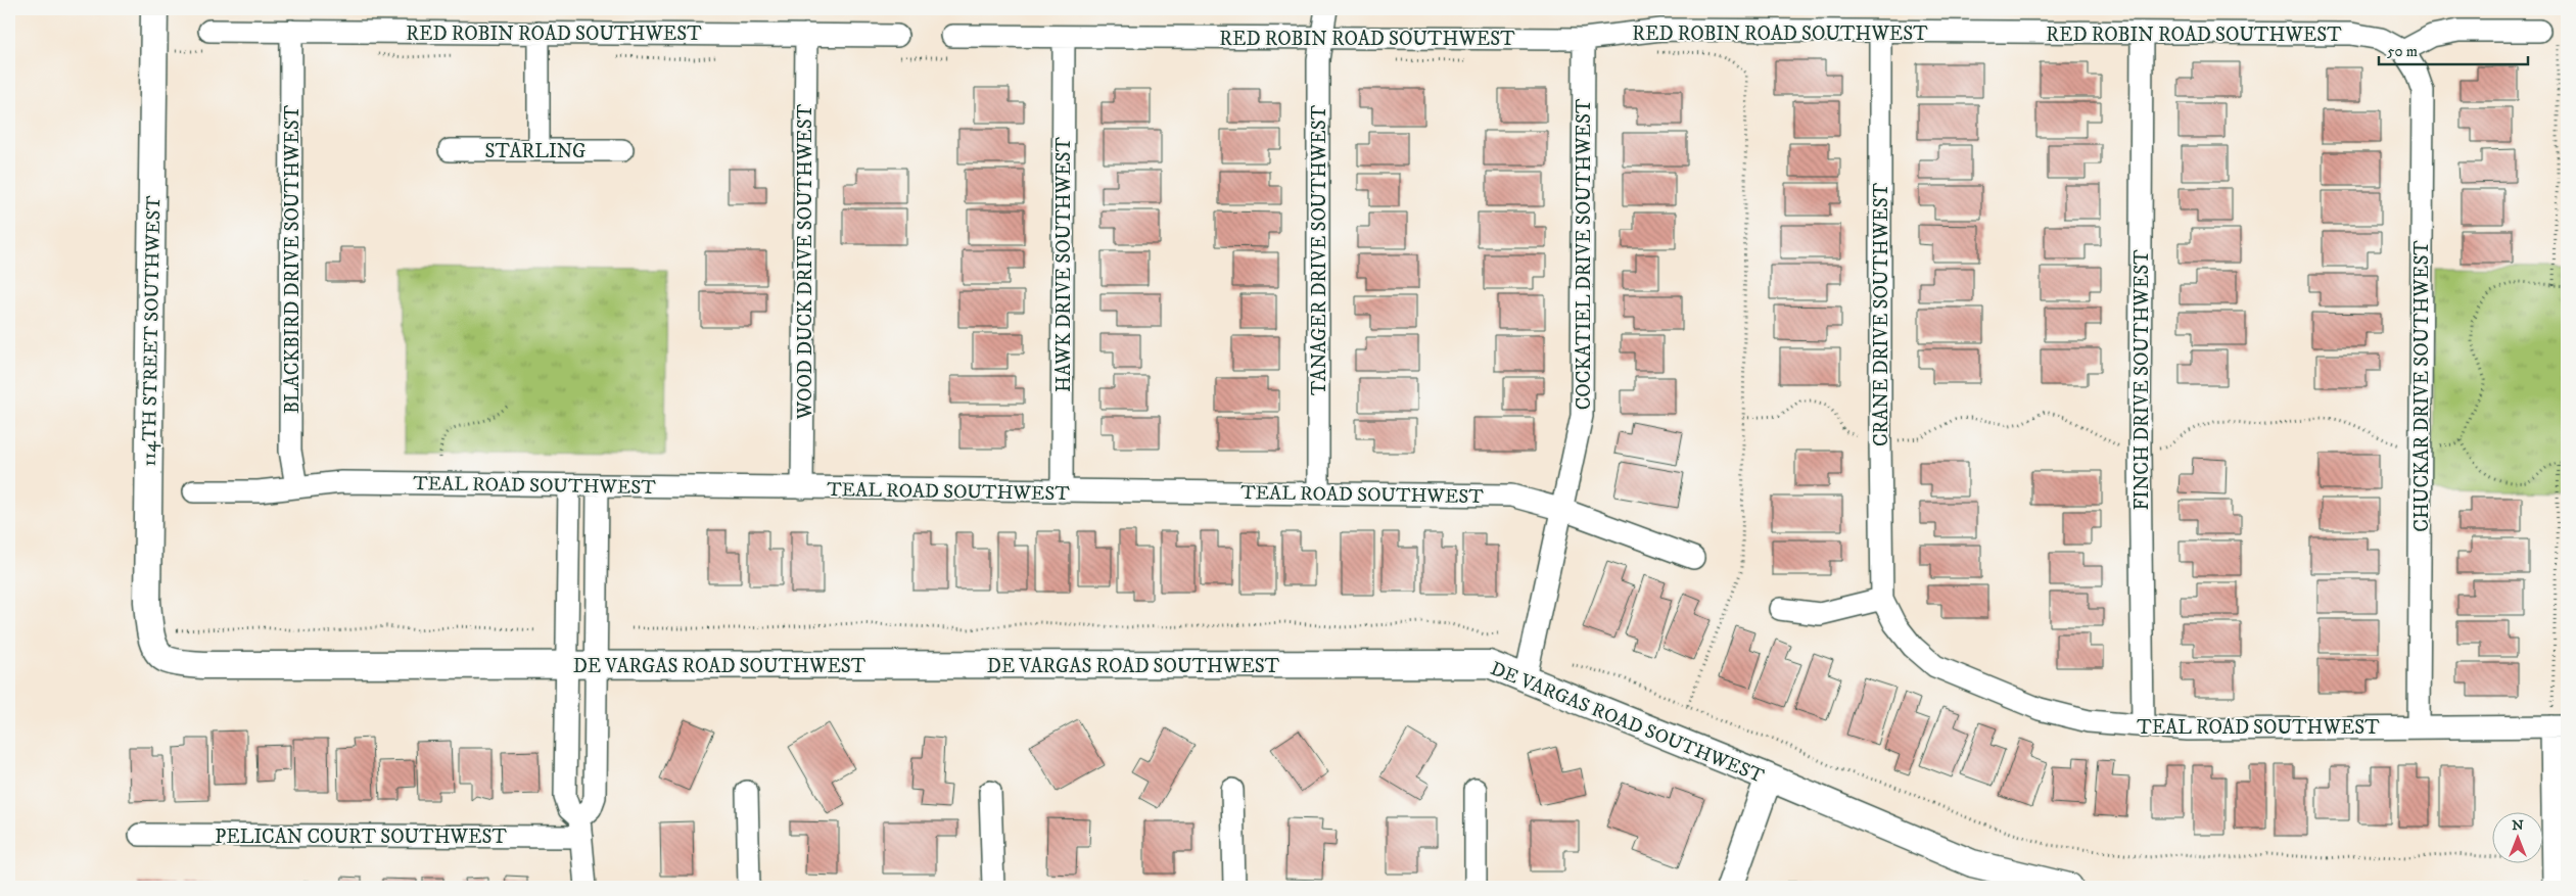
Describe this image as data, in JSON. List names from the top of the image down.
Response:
{
  "streets": {
    "street": [
      "RED ROBIN ROAD SOUTHWEST",
      "STARLING",
      "TANAGER DRIVE SOUTHWEST",
      "COCKATIEL DRIVE SOUTHWEST",
      "BLACKBIRD DRIVE SOUTHWEST",
      "WOOD DUCK DRIVE SOUTHWEST",
      "HAWK DRIVE SOUTHWEST",
      "CRANE DRIVE SOUTHWEST",
      "114TH STREET SOUTHWEST",
      "FINCH DRIVE SOUTHWEST",
      "CHUCKAR DRIVE SOUTHWEST",
      "TEAL ROAD SOUTHWEST",
      "DE VARGAS ROAD SOUTHWEST",
      "PELICAN COURT SOUTHWEST"
    ]
  },
  "crossings": [
    ["RED ROBIN ROAD SOUTHWEST", "TANAGER DRIVE SOUTHWEST"],
    ["RED ROBIN ROAD SOUTHWEST", "COCKATIEL DRIVE SOUTHWEST"],
    ["RED ROBIN ROAD SOUTHWEST", "BLACKBIRD DRIVE SOUTHWEST"],
    ["RED ROBIN ROAD SOUTHWEST", "WOOD DUCK DRIVE SOUTHWEST"],
    ["RED ROBIN ROAD SOUTHWEST", "HAWK DRIVE SOUTHWEST"],
    ["RED ROBIN ROAD SOUTHWEST", "CRANE DRIVE SOUTHWEST"],
    ["RED ROBIN ROAD SOUTHWEST", "FINCH DRIVE SOUTHWEST"],
    ["RED ROBIN ROAD SOUTHWEST", "CHUCKAR DRIVE SOUTHWEST"],
    ["TANAGER DRIVE SOUTHWEST", "TEAL ROAD SOUTHWEST"],
    ["COCKATIEL DRIVE SOUTHWEST", "TEAL ROAD SOUTHWEST"],
    ["COCKATIEL DRIVE SOUTHWEST", "DE VARGAS ROAD SOUTHWEST"],
    ["BLACKBIRD DRIVE SOUTHWEST", "TEAL ROAD SOUTHWEST"],
    ["WOOD DUCK DRIVE SOUTHWEST", "TEAL ROAD SOUTHWEST"],
    ["HAWK DRIVE SOUTHWEST", "TEAL ROAD SOUTHWEST"],
    ["CRANE DRIVE SOUTHWEST", "TEAL ROAD SOUTHWEST"],
    ["114TH STREET SOUTHWEST", "DE VARGAS ROAD SOUTHWEST"],
    ["FINCH DRIVE SOUTHWEST", "TEAL ROAD SOUTHWEST"],
    ["CHUCKAR DRIVE SOUTHWEST", "TEAL ROAD SOUTHWEST"]
  ],
  "scale_bar": "50 m",
  "north": "top"
}
